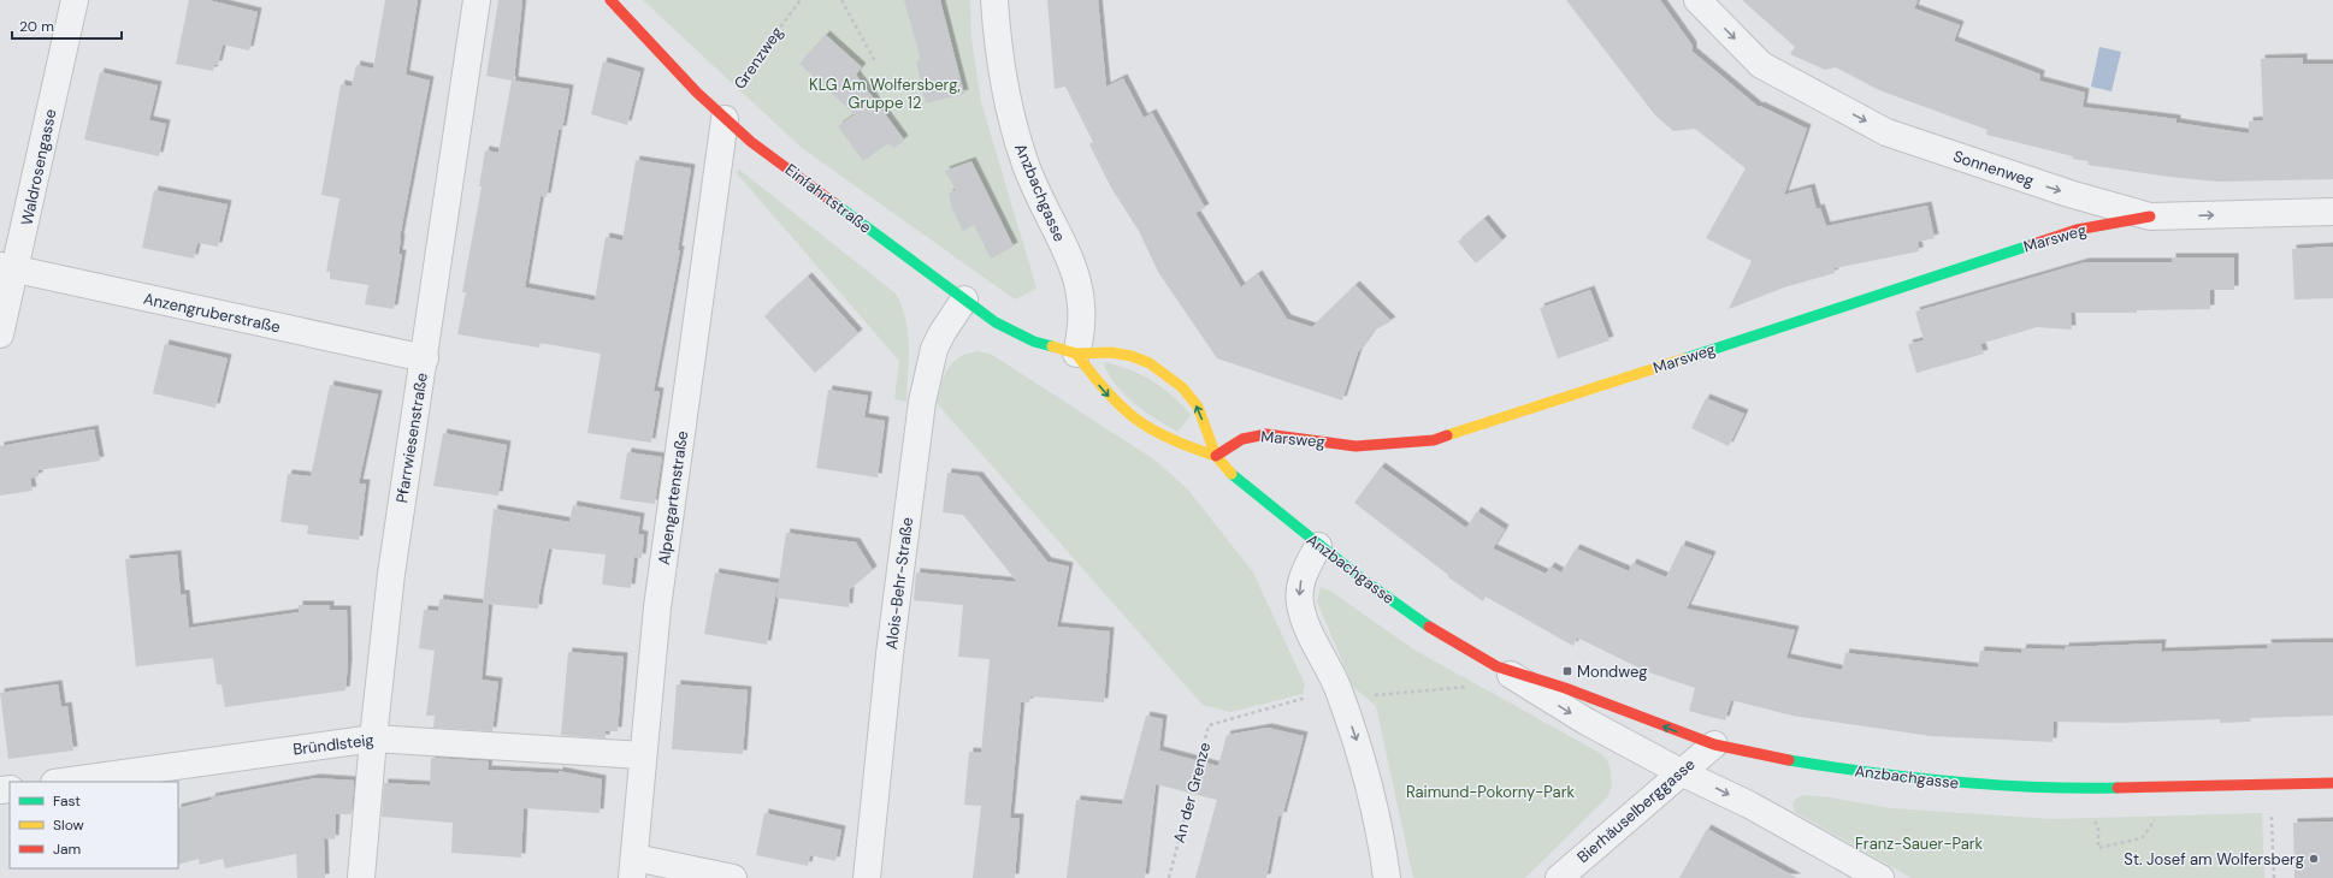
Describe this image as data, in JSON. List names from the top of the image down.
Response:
{
  "streets": {
    "street": [
      "Waldrosengasse",
      "Sonnenweg",
      "Anzbachgasse",
      "Einfahrtstraße",
      "Marsweg",
      "Anzengruberstraße",
      "Pfarrwiesenstraße",
      "Alpengartenstraße",
      "Alois-Behr-Straße",
      "Bründlsteig",
      "Bierhäuselberggasse"
    ],
    "path": ["Grenzweg", "An der Grenze"]
  },
  "crossings": [
    ["Grenzweg", "Einfahrtstraße"],
    ["Grenzweg", "Alpengartenstraße"],
    ["Waldrosengasse", "Anzengruberstraße"],
    ["Sonnenweg", "Marsweg"],
    ["Anzbachgasse", "Einfahrtstraße"],
    ["Anzbachgasse", "Marsweg"],
    ["Anzbachgasse", "Bierhäuselberggasse"],
    ["Einfahrtstraße", "Alpengartenstraße"],
    ["Einfahrtstraße", "Alois-Behr-Straße"],
    ["Anzengruberstraße", "Pfarrwiesenstraße"],
    ["Pfarrwiesenstraße", "Bründlsteig"],
    ["Alpengartenstraße", "Bründlsteig"]
  ],
  "one_way": ["Sonnenweg"],
  "parks": ["KLG Am Wolfersberg, Gruppe 12", "Raimund-Pokorny-Park", "Franz-Sauer-Park"],
  "places": {
    "transit": ["Mondweg"],
    "other": ["St. Josef am Wolfersberg"]
  },
  "legend": ["Fast", "Slow", "Jam"],
  "scale_bar": "20 m"
}
